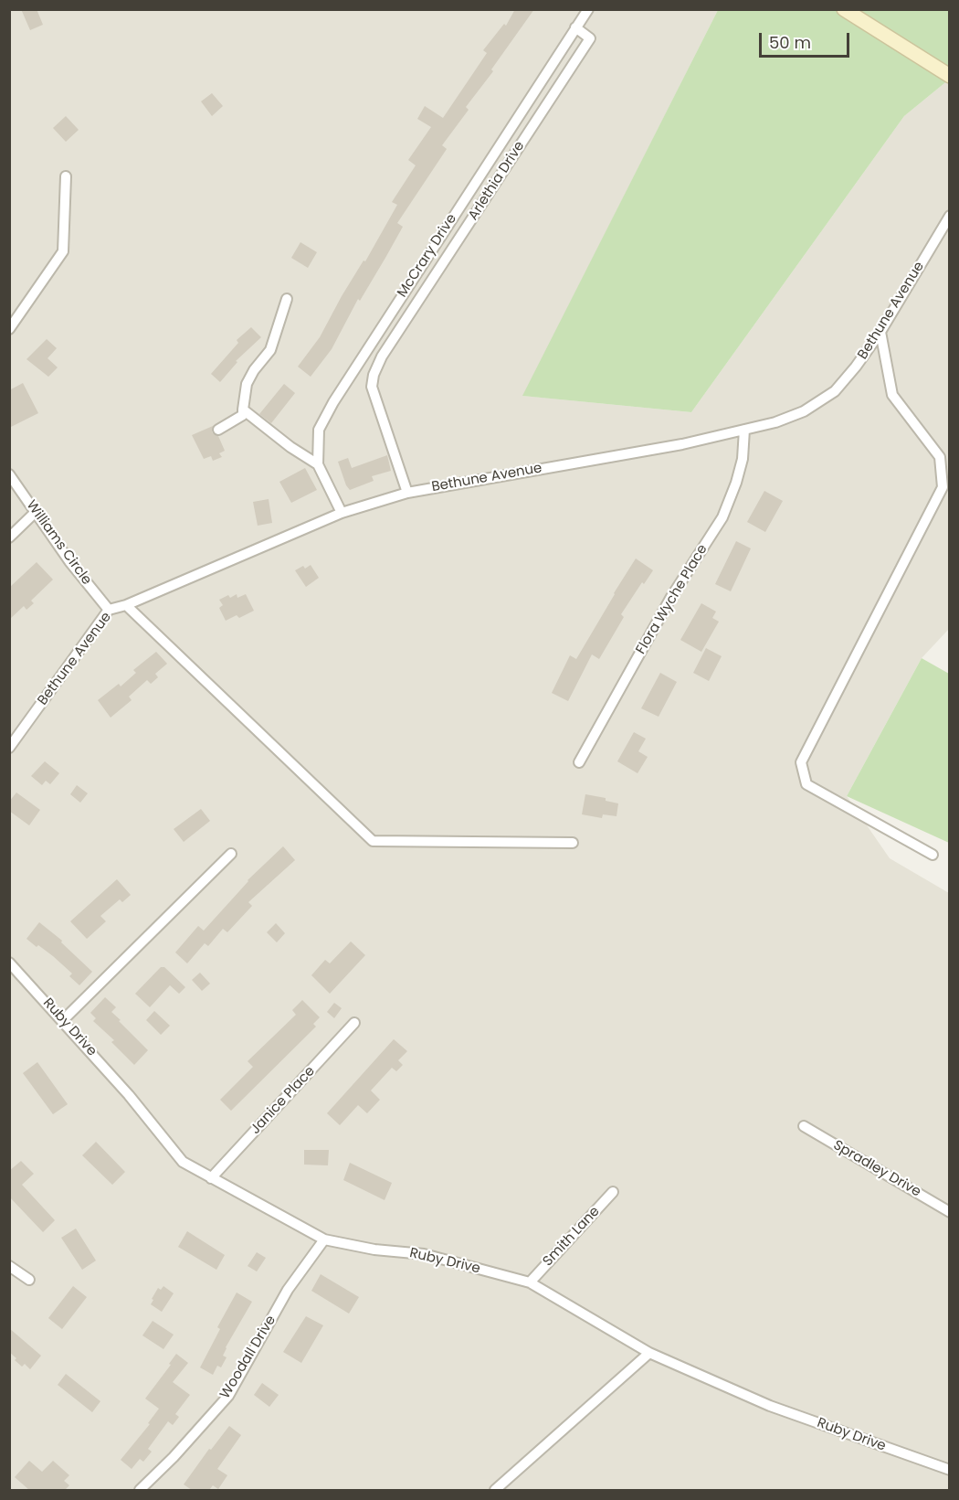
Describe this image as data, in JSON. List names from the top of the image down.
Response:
{
  "streets": {
    "street": [
      "Arlethia Drive",
      "McCrary Drive",
      "Bethune Avenue",
      "Williams Circle",
      "Flora Wyche Place",
      "Ruby Drive",
      "Janice Place",
      "Spradley Drive",
      "Smith Lane",
      "Woodall Drive"
    ]
  },
  "crossings": [
    ["Arlethia Drive", "McCrary Drive"],
    ["Arlethia Drive", "Bethune Avenue"],
    ["McCrary Drive", "Bethune Avenue"],
    ["Bethune Avenue", "Williams Circle"],
    ["Bethune Avenue", "Flora Wyche Place"],
    ["Ruby Drive", "Janice Place"],
    ["Ruby Drive", "Smith Lane"],
    ["Ruby Drive", "Woodall Drive"]
  ],
  "scale_bar": "50 m"
}
